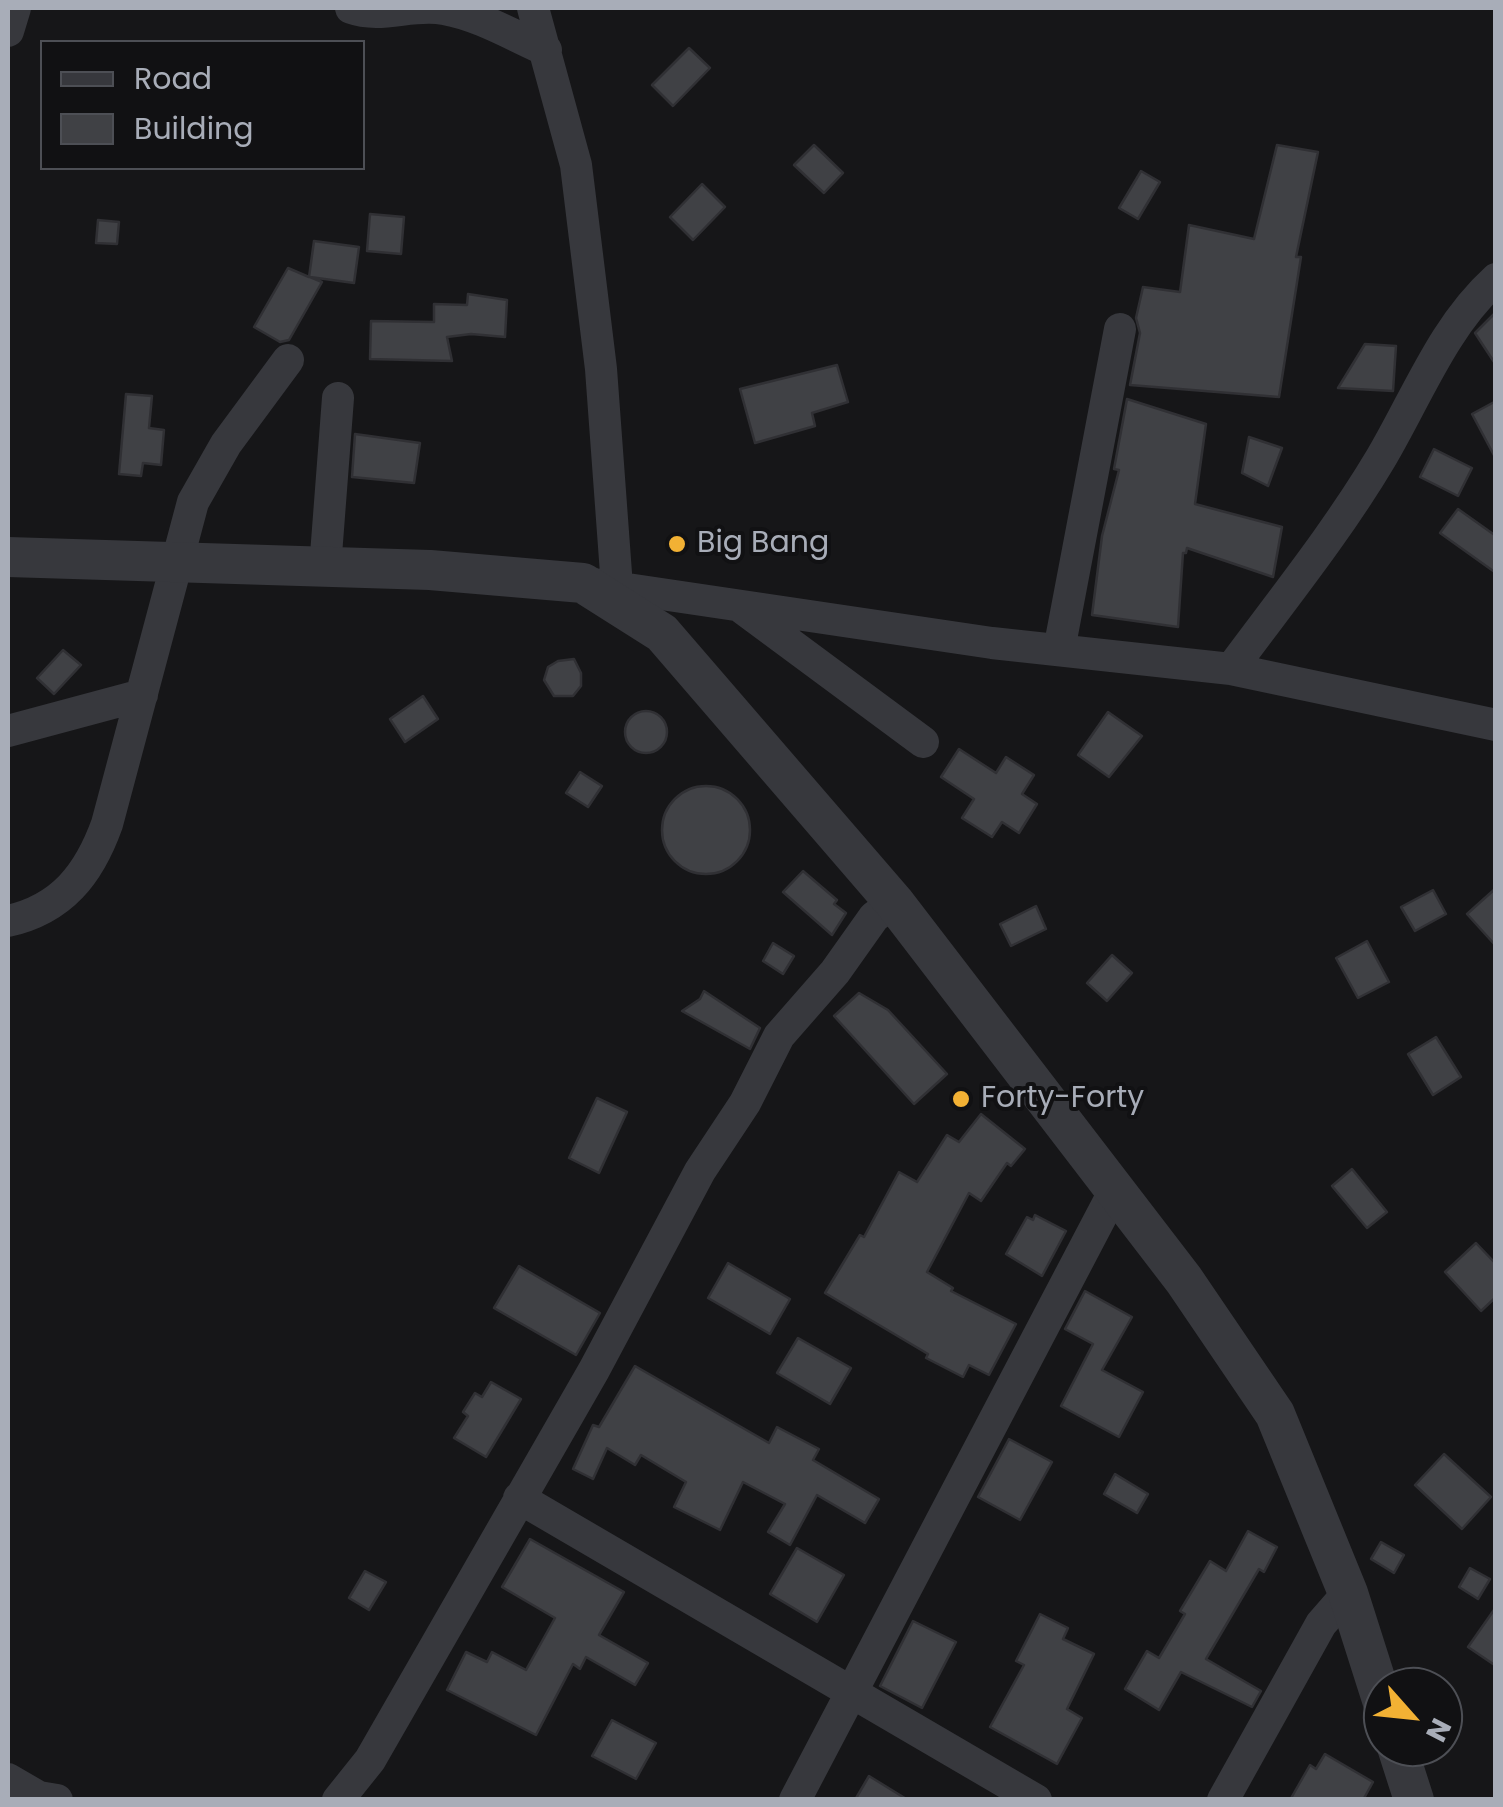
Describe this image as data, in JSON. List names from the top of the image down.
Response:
{
  "places": ["Big Bang", "Forty-Forty"],
  "legend": ["Road", "Building"],
  "north": "bottom right"
}
